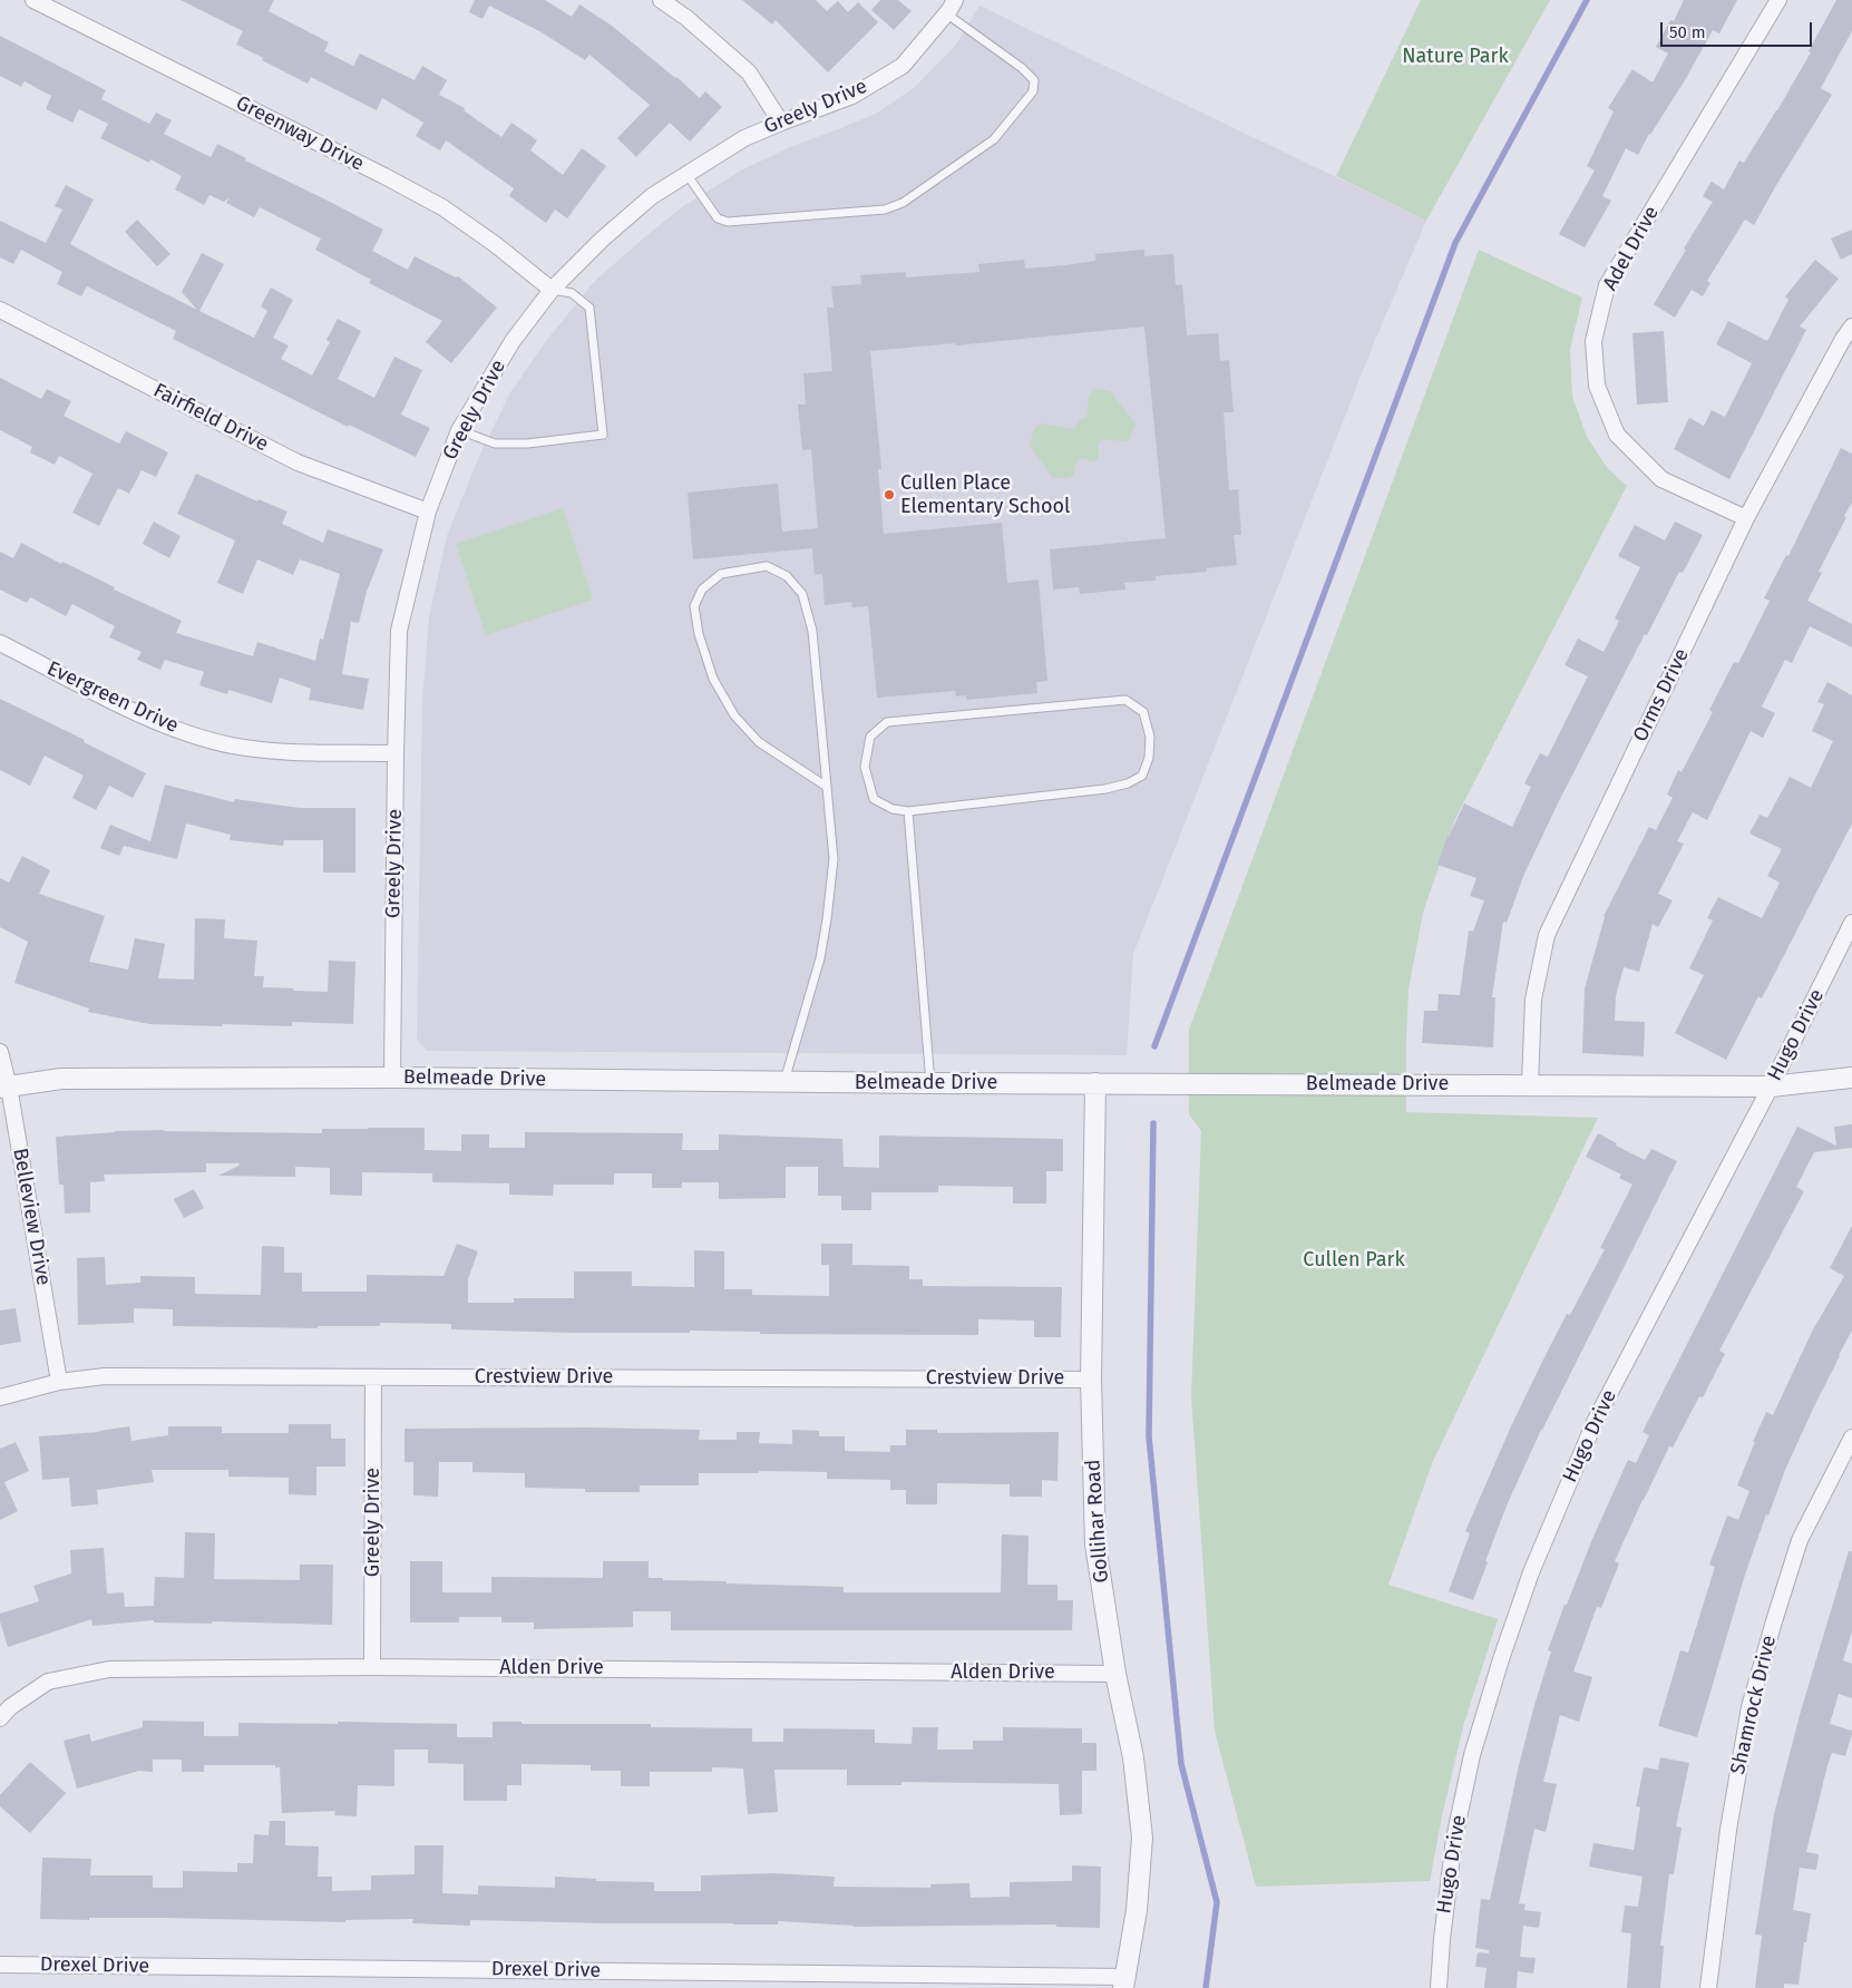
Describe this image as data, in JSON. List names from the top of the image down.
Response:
{
  "streets": {
    "street": [
      "Greely Drive",
      "Greenway Drive",
      "Adel Drive",
      "Fairfield Drive",
      "Orms Drive",
      "Evergreen Drive",
      "Hugo Drive",
      "Belmeade Drive",
      "Belleview Drive",
      "Crestview Drive",
      "Gollihar Road",
      "Alden Drive",
      "Shamrock Drive",
      "Drexel Drive"
    ]
  },
  "crossings": [
    ["Greely Drive", "Greenway Drive"],
    ["Greely Drive", "Fairfield Drive"],
    ["Greely Drive", "Evergreen Drive"],
    ["Greely Drive", "Belmeade Drive"],
    ["Greely Drive", "Crestview Drive"],
    ["Greely Drive", "Alden Drive"],
    ["Adel Drive", "Orms Drive"],
    ["Orms Drive", "Belmeade Drive"],
    ["Hugo Drive", "Belmeade Drive"],
    ["Belmeade Drive", "Belleview Drive"],
    ["Belmeade Drive", "Gollihar Road"],
    ["Belleview Drive", "Crestview Drive"],
    ["Crestview Drive", "Gollihar Road"],
    ["Gollihar Road", "Alden Drive"],
    ["Gollihar Road", "Drexel Drive"]
  ],
  "parks": ["Nature Park", "Cullen Park"],
  "places": ["Cullen Place Elementary School"],
  "scale_bar": "50 m"
}
